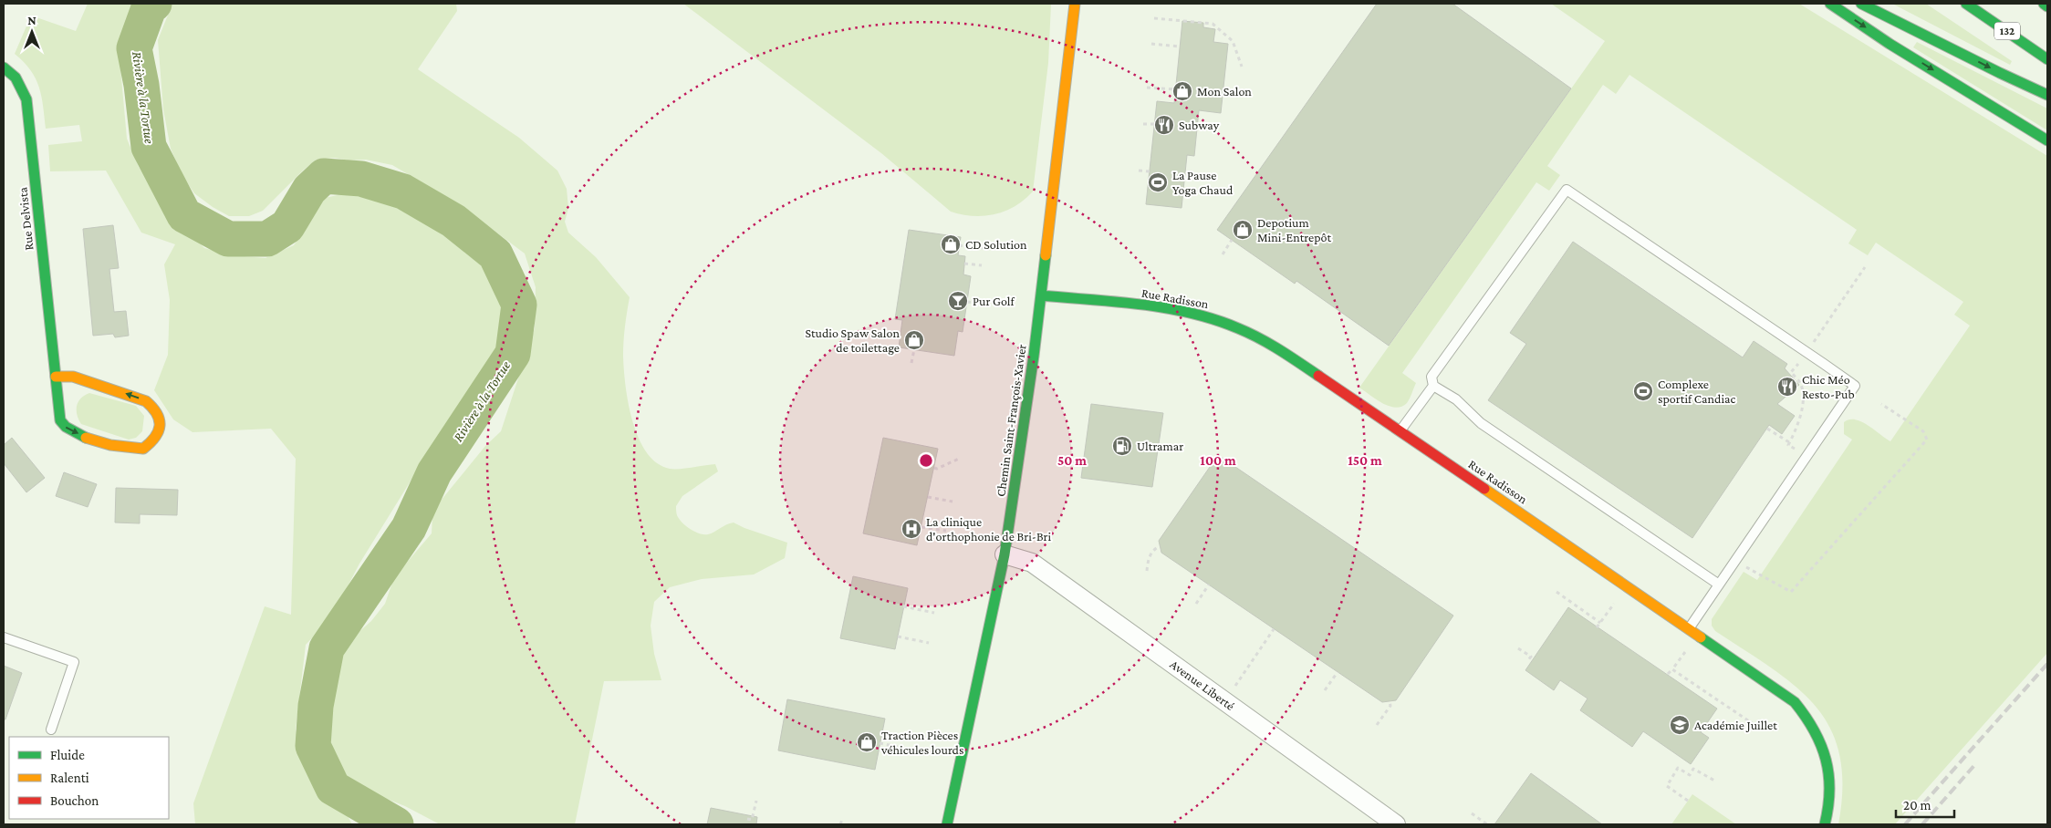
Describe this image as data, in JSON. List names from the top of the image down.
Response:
{
  "streets": {
    "main road": [
      "132",
      "Rue Delvista",
      "Rue Radisson",
      "Chemin Saint-François-Xavier"
    ],
    "street": ["Avenue Liberté"]
  },
  "crossings": [
    ["Rue Radisson", "Chemin Saint-François-Xavier"],
    ["Chemin Saint-François-Xavier", "Avenue Liberté"]
  ],
  "water": ["Rivière à la Tortue"],
  "places": {
    "shop": [
      "Mon Salon",
      "Depotium Mini-Entrepôt",
      "CD Solution",
      "Studio Spaw Salon de toilettage",
      "Traction Pièces véhicules lourds"
    ],
    "restaurant": ["Subway", "Chic Méo Resto-Pub"],
    "sports": ["La Pause Yoga Chaud", "Complexe sportif Candiac"],
    "bar": ["Pur Golf"],
    "fuel station": ["Ultramar"],
    "hospital": ["La clinique d'orthophonie de Bri-Bri"],
    "school or university": ["Académie Juillet"]
  },
  "legend": ["Fluide", "Ralenti", "Bouchon"],
  "scale_bar": "20 m",
  "north": "top",
  "rings": ["50 m", "100 m", "150 m"]
}
